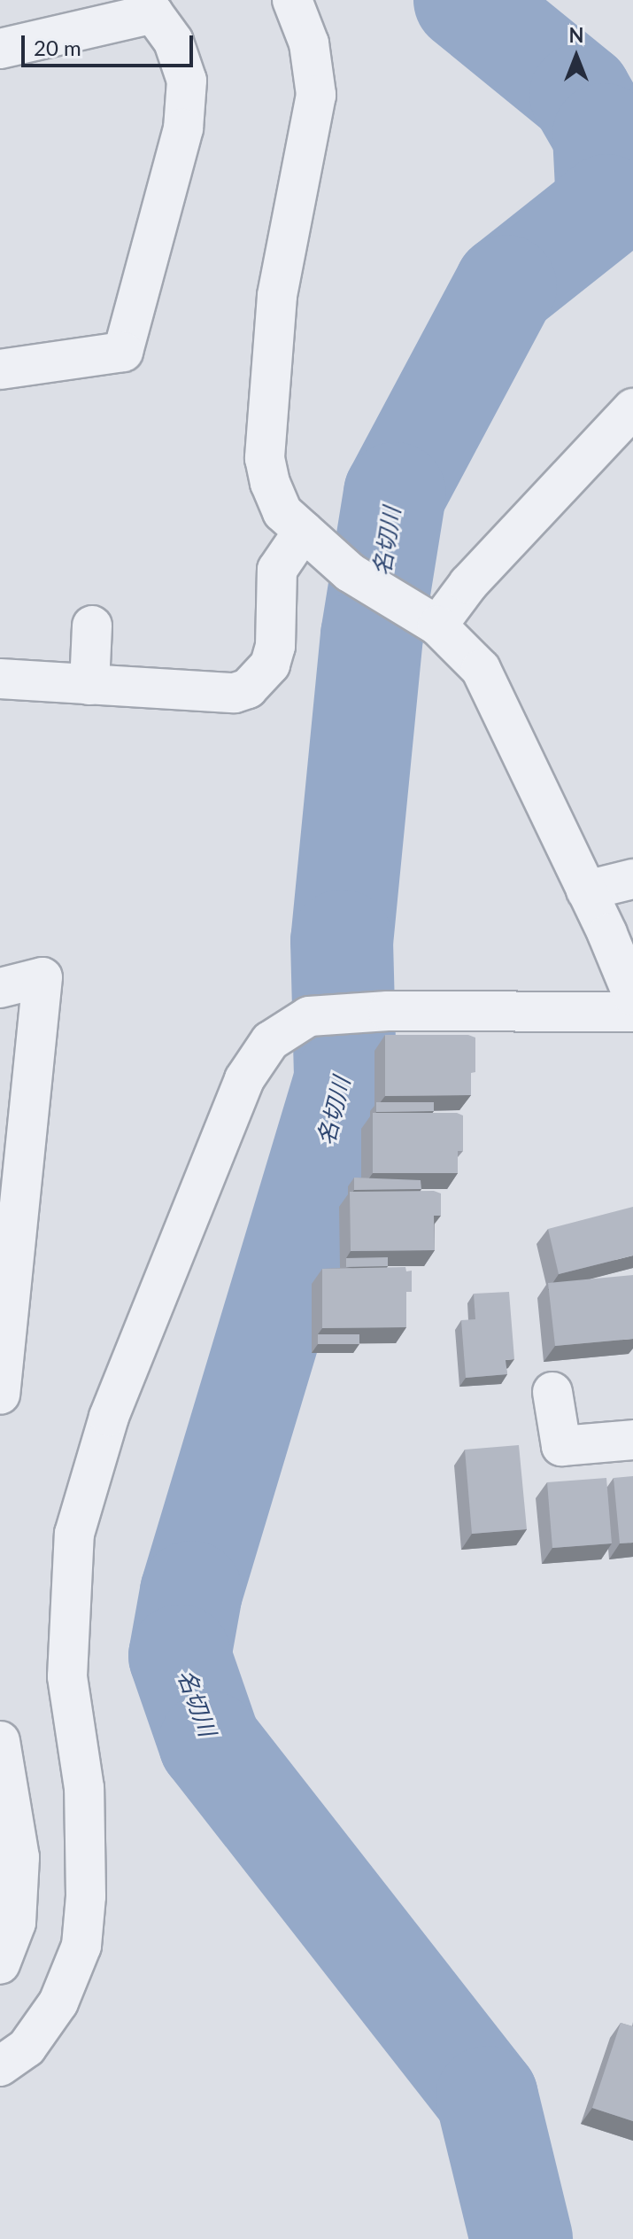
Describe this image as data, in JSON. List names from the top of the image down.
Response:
{
  "water": ["名切川"],
  "scale_bar": "20 m",
  "north": "top"
}
